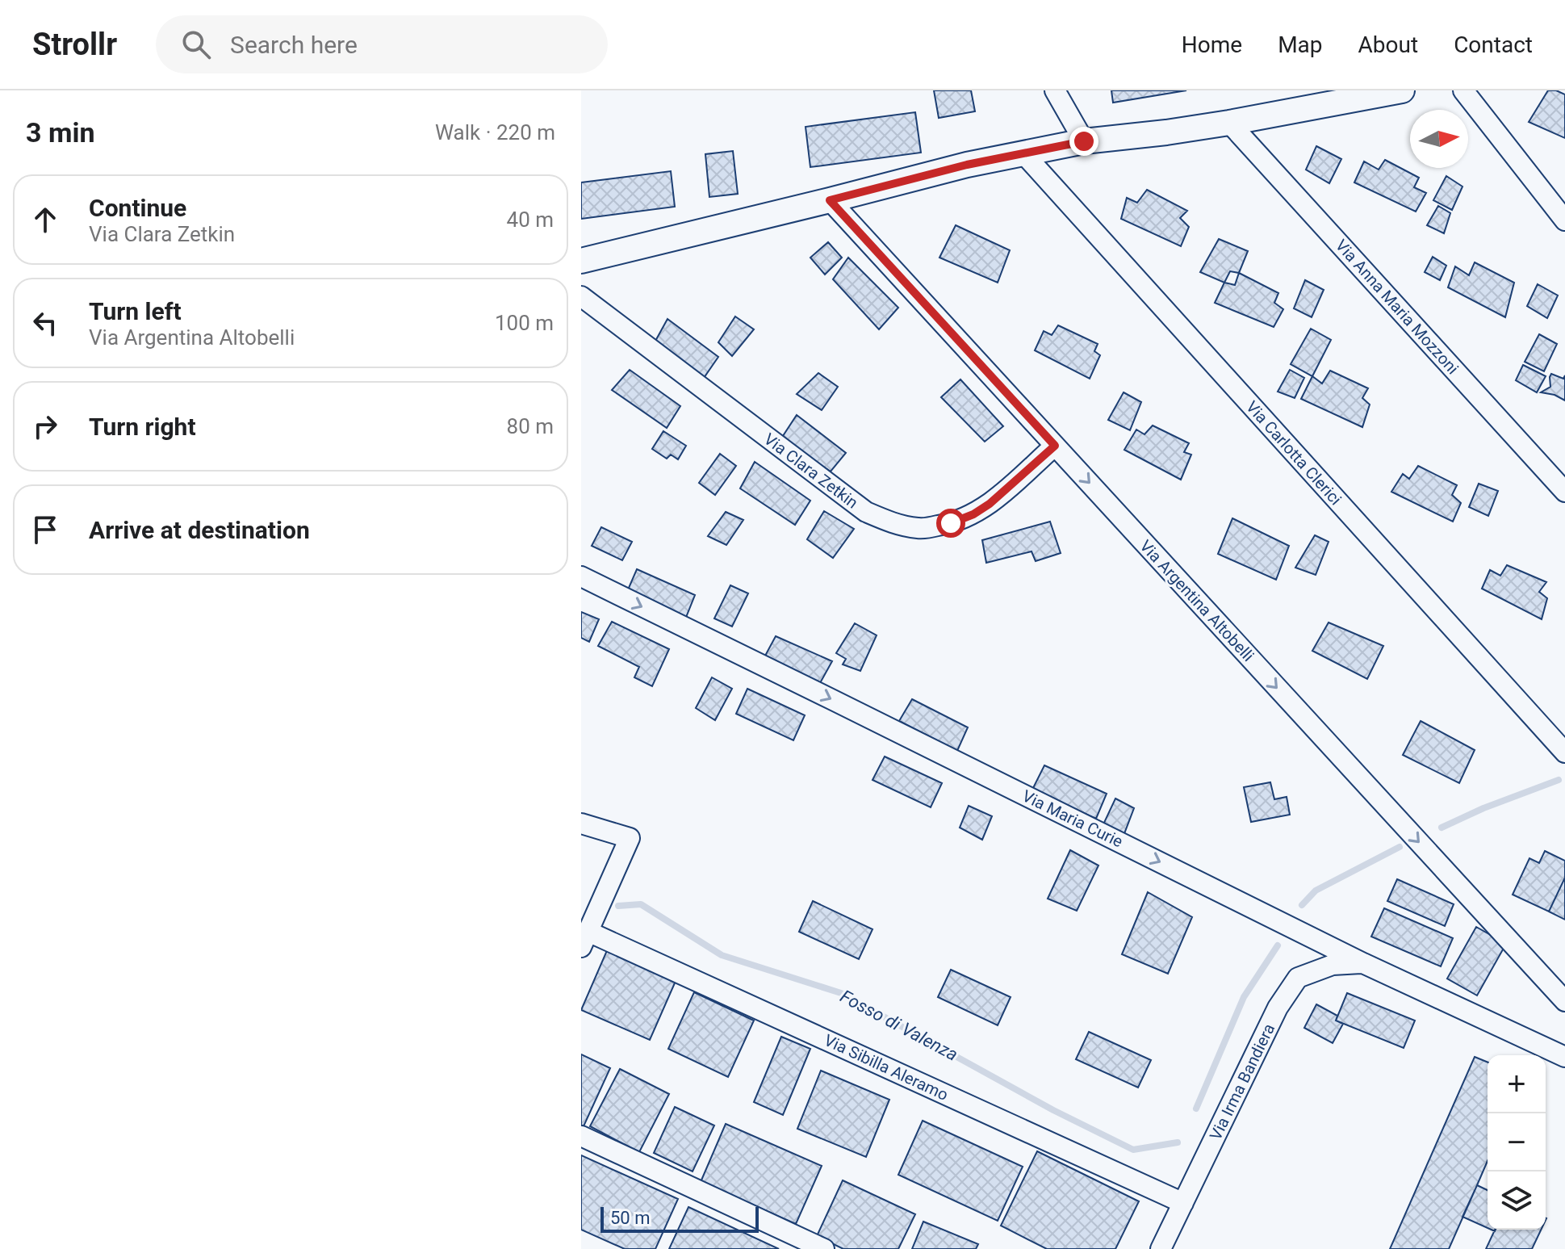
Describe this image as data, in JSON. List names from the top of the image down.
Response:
{
  "streets": {
    "street": [
      "Via Anna Maria Mozzoni",
      "Via Carlotta Clerici",
      "Via Clara Zetkin",
      "Via Argentina Altobelli",
      "Via Maria Curie",
      "Via Sibilla Aleramo",
      "Via Irma Bandiera"
    ]
  },
  "crossings": [
    ["Via Clara Zetkin", "Via Argentina Altobelli"],
    ["Via Maria Curie", "Via Irma Bandiera"],
    ["Via Sibilla Aleramo", "Via Irma Bandiera"]
  ],
  "one_way": ["Via Argentina Altobelli", "Via Maria Curie"],
  "water": ["Fosso di Valenza"],
  "scale_bar": "50 m",
  "north": "right",
  "page": {
    "header": "Strollr",
    "search": "Search here",
    "nav": [
      "Home",
      "Map",
      "About",
      "Contact"
    ],
    "heading": ["3 min", "Walk · 220 m"],
    "list": [
      ["Continue", "Via Clara Zetkin", "40 m"],
      ["Turn left", "Via Argentina Altobelli", "100 m"],
      ["Turn right", "80 m"],
      "Arrive at destination"
    ],
    "map_buttons": ["+", "−"],
    "scale": "50 m"
  }
}
